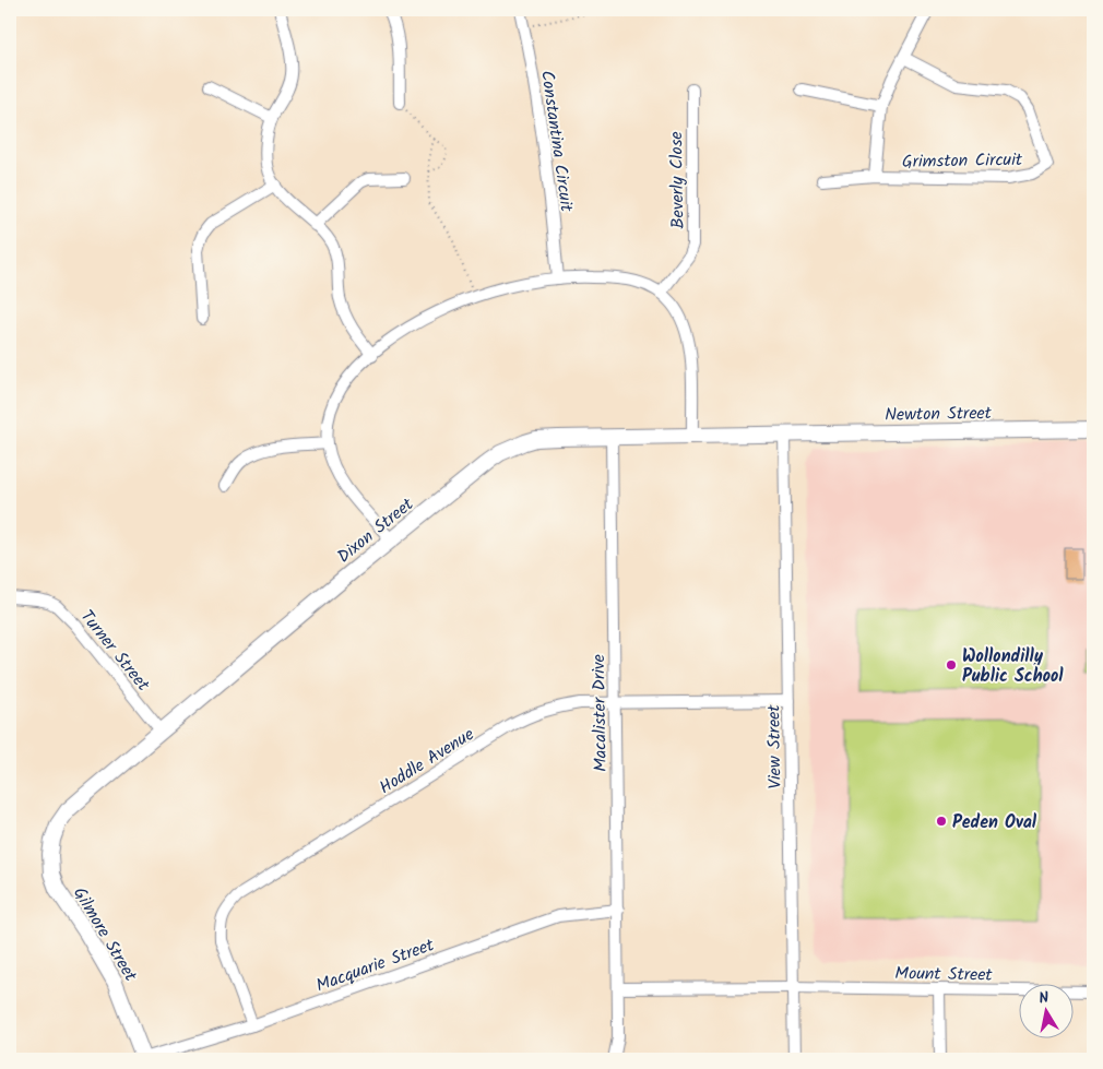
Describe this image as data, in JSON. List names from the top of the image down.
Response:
{
  "streets": {
    "street": [
      "Constantina Circuit",
      "Grimston Circuit",
      "Beverly Close",
      "Newton Street",
      "Dixon Street",
      "Turner Street",
      "Macalister Drive",
      "View Street",
      "Hoddle Avenue",
      "Gilmore Street",
      "Macquarie Street",
      "Mount Street"
    ]
  },
  "crossings": [
    ["Newton Street", "Dixon Street"],
    ["Newton Street", "View Street"],
    ["Dixon Street", "Turner Street"],
    ["Dixon Street", "Macalister Drive"],
    ["Dixon Street", "View Street"],
    ["Dixon Street", "Gilmore Street"],
    ["Macalister Drive", "Hoddle Avenue"],
    ["Macalister Drive", "Macquarie Street"],
    ["Macalister Drive", "Mount Street"],
    ["View Street", "Hoddle Avenue"],
    ["View Street", "Mount Street"],
    ["Hoddle Avenue", "Macquarie Street"],
    ["Gilmore Street", "Macquarie Street"]
  ],
  "places": ["Wollondilly Public School", "Peden Oval"],
  "north": "top"
}
